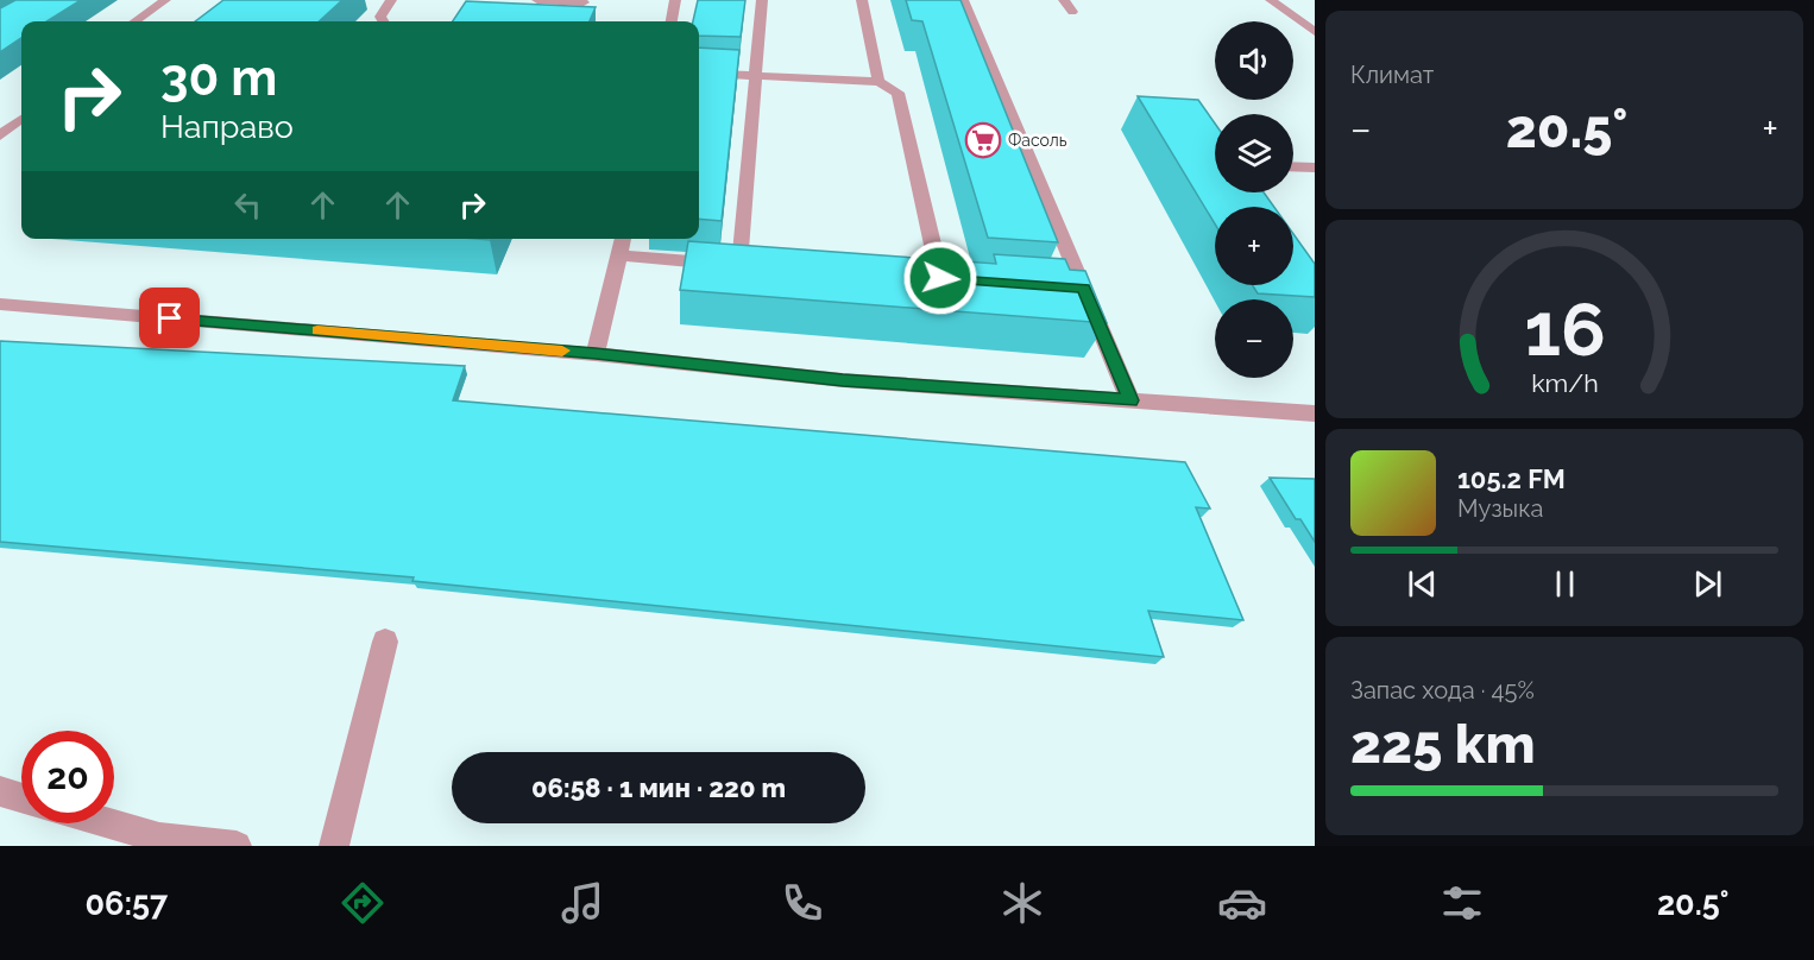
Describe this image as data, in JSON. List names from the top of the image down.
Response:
{
  "places": {
    "supermarket": ["Фасоль"]
  },
  "page": {
    "tile": [
      "Климат",
      ["Запас хода · 45%", "225 km"]
    ],
    "map_buttons": ["+", "−"],
    "turn": ["30 m", "Направо"],
    "heat": ["−", "20.5°", "+"],
    "song": ["105.2 FM", "Музыка"],
    "limit": "20",
    "trip": "06:58 · 1 мин · 220 m",
    "tabs": ["06:57", "20.5°"],
    "gauge": ["16", "km/h"]
  }
}
